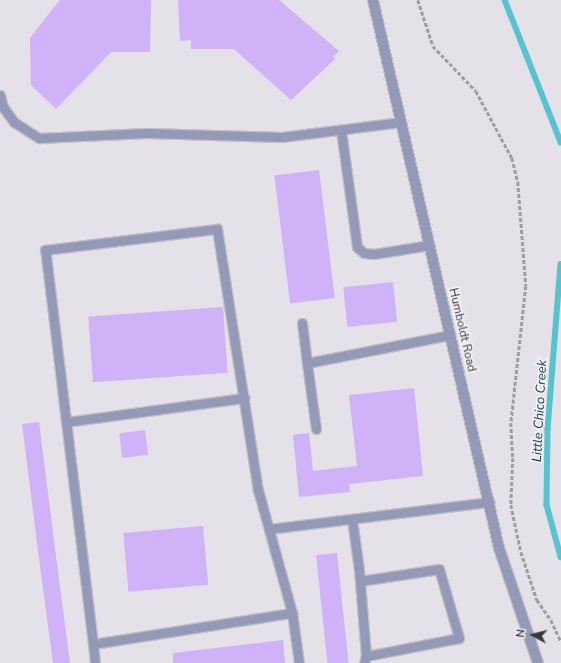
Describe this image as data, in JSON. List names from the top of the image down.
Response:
{
  "streets": {
    "street": ["Humboldt Road"]
  },
  "water": ["Little Chico Creek"],
  "north": "left"
}
